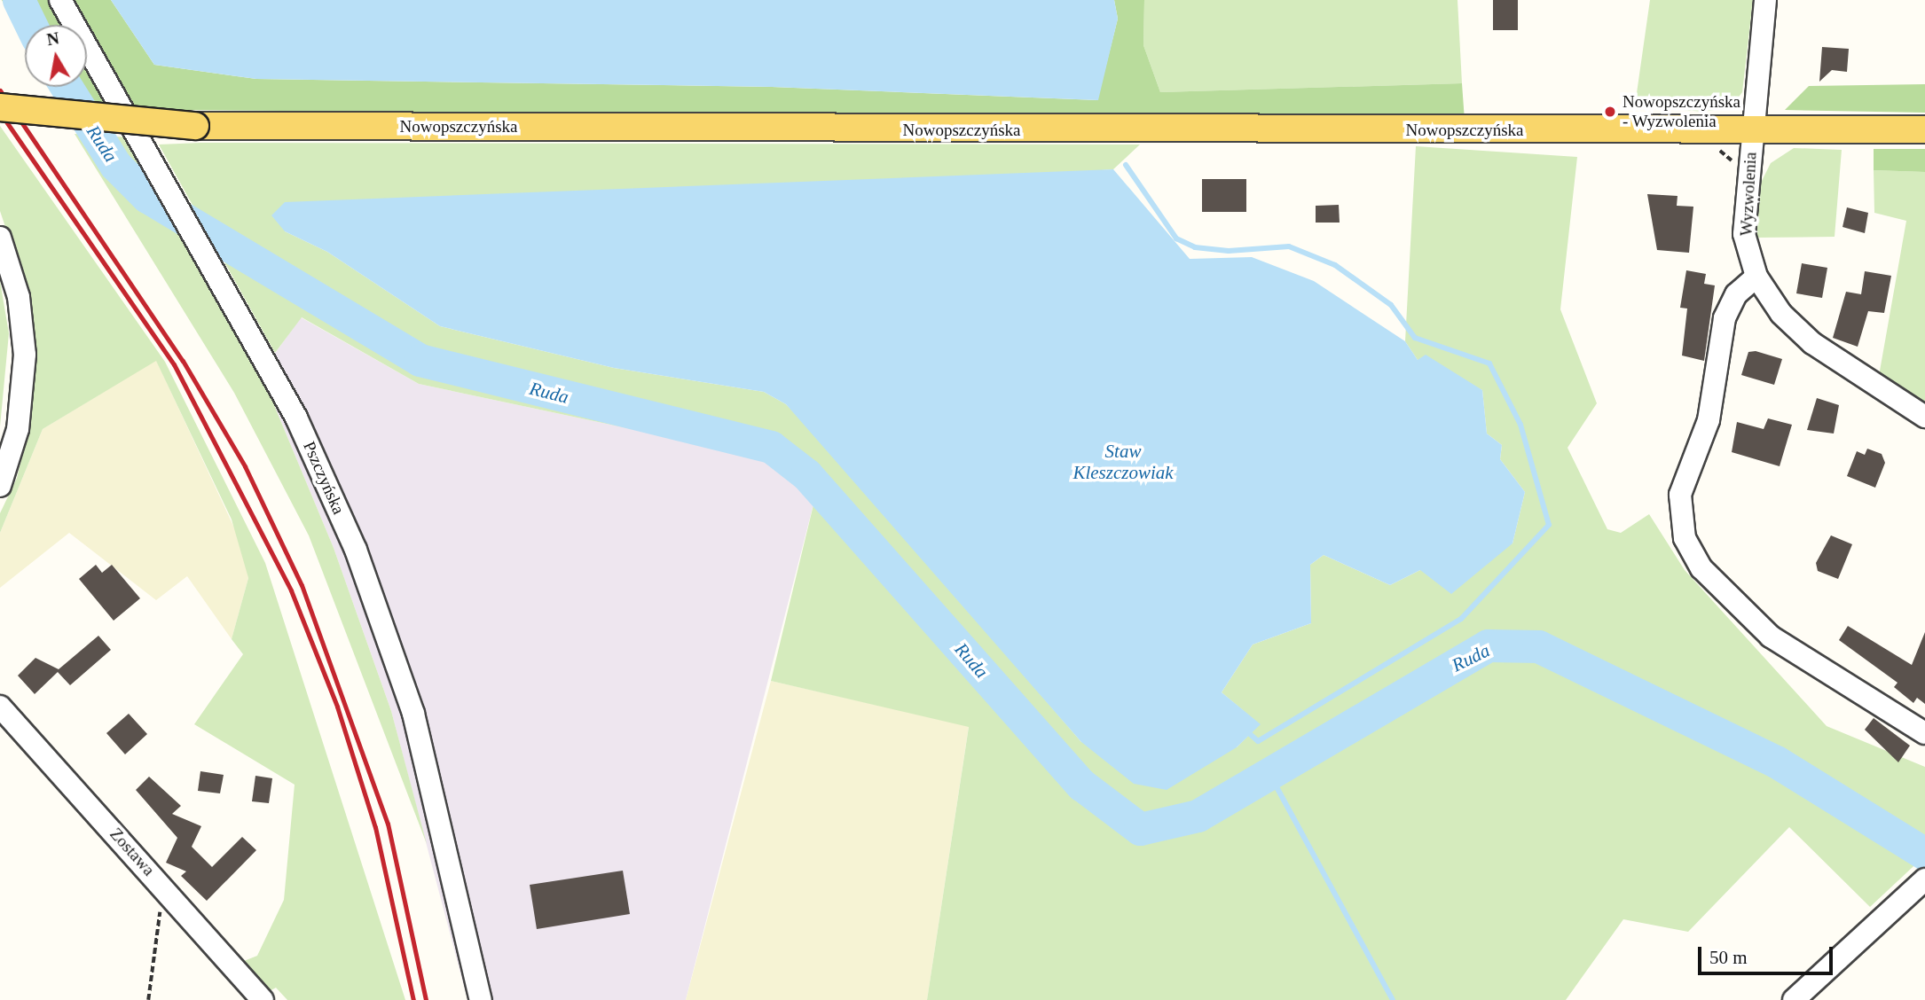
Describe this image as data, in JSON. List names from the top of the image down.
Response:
{
  "streets": {
    "main road": ["Nowopszczyńska"],
    "street": ["Wyzwolenia", "Pszczyńska", "Zostawa"]
  },
  "crossings": [
    ["Nowopszczyńska", "Wyzwolenia"]
  ],
  "water": ["Ruda", "Staw Kleszczowiak"],
  "places": ["Nowopszczyńska - Wyzwolenia"],
  "scale_bar": "50 m",
  "north": "top"
}
